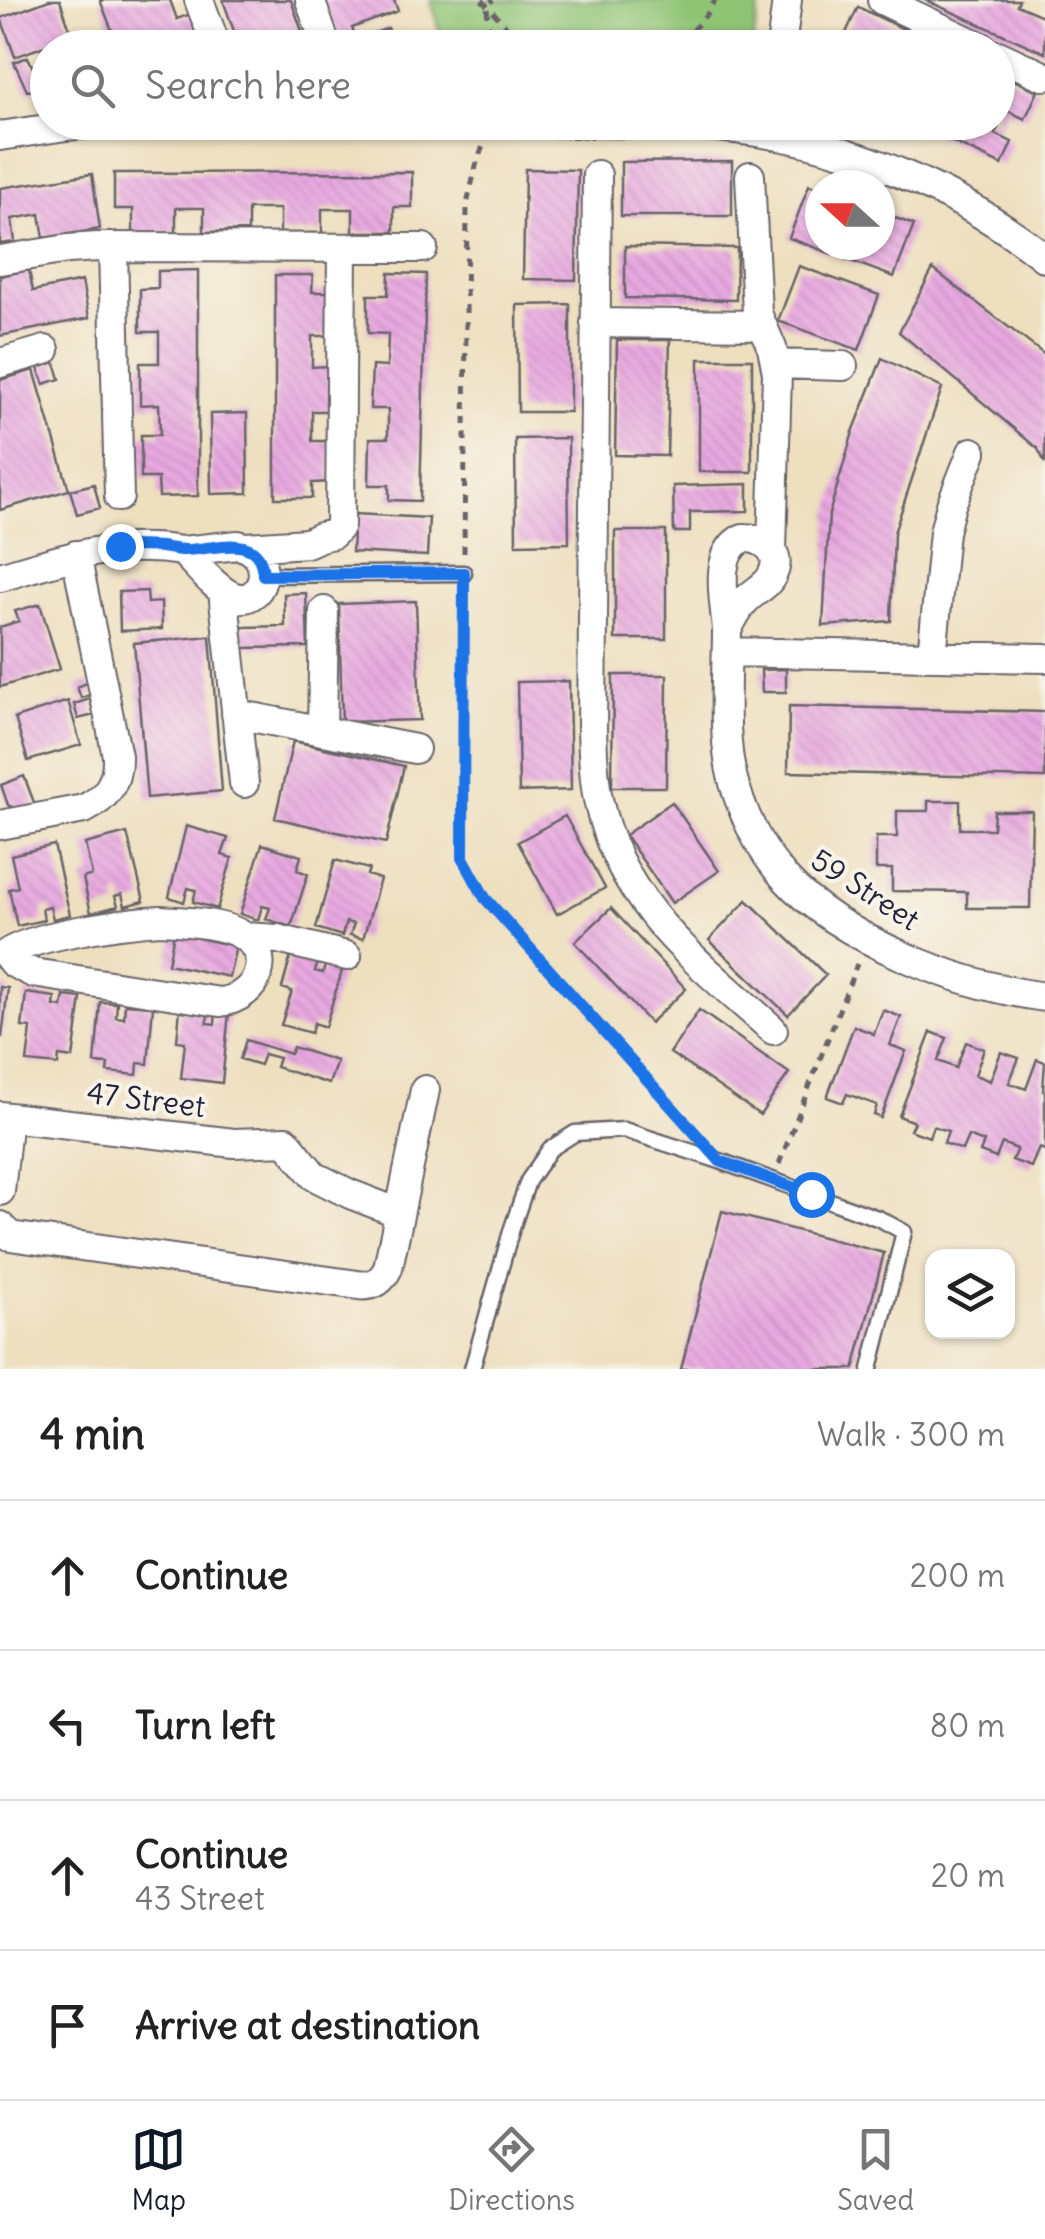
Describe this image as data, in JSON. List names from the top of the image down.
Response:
{
  "streets": {
    "street": ["59 Street", "47 Street"]
  },
  "north": "left",
  "page": {
    "search": "Search here",
    "heading": ["4 min", "Walk · 300 m"],
    "list": [
      ["Continue", "200 m"],
      ["Turn left", "80 m"],
      ["Continue", "43 Street", "20 m"],
      "Arrive at destination"
    ],
    "nav": ["Map", "Directions", "Saved"]
  }
}
